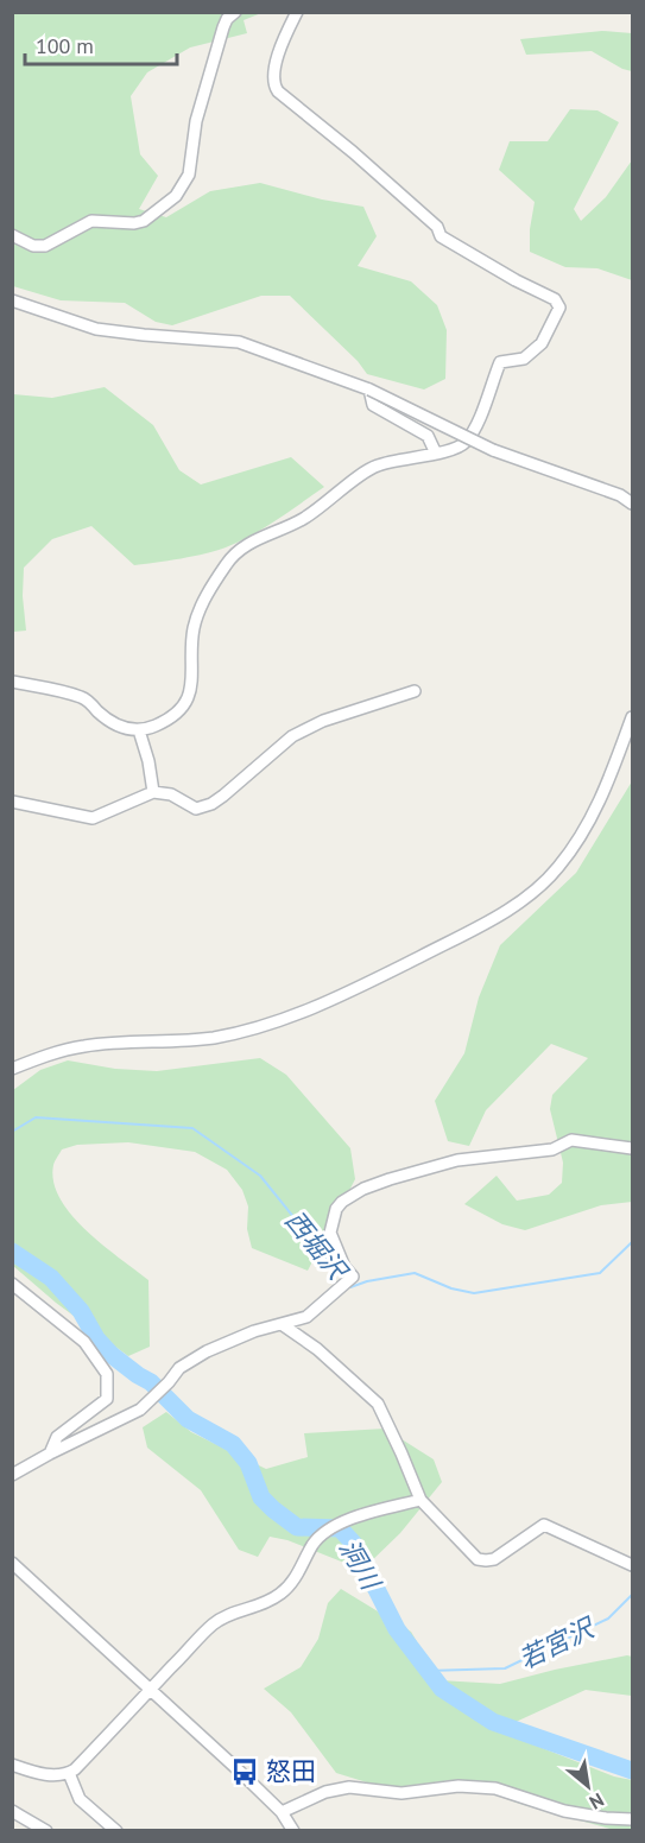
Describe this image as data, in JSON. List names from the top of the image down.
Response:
{
  "water": ["西堀沢", "洞川", "若宮沢"],
  "places": {
    "bus stop": ["怒田"]
  },
  "scale_bar": "100 m",
  "north": "bottom right"
}
